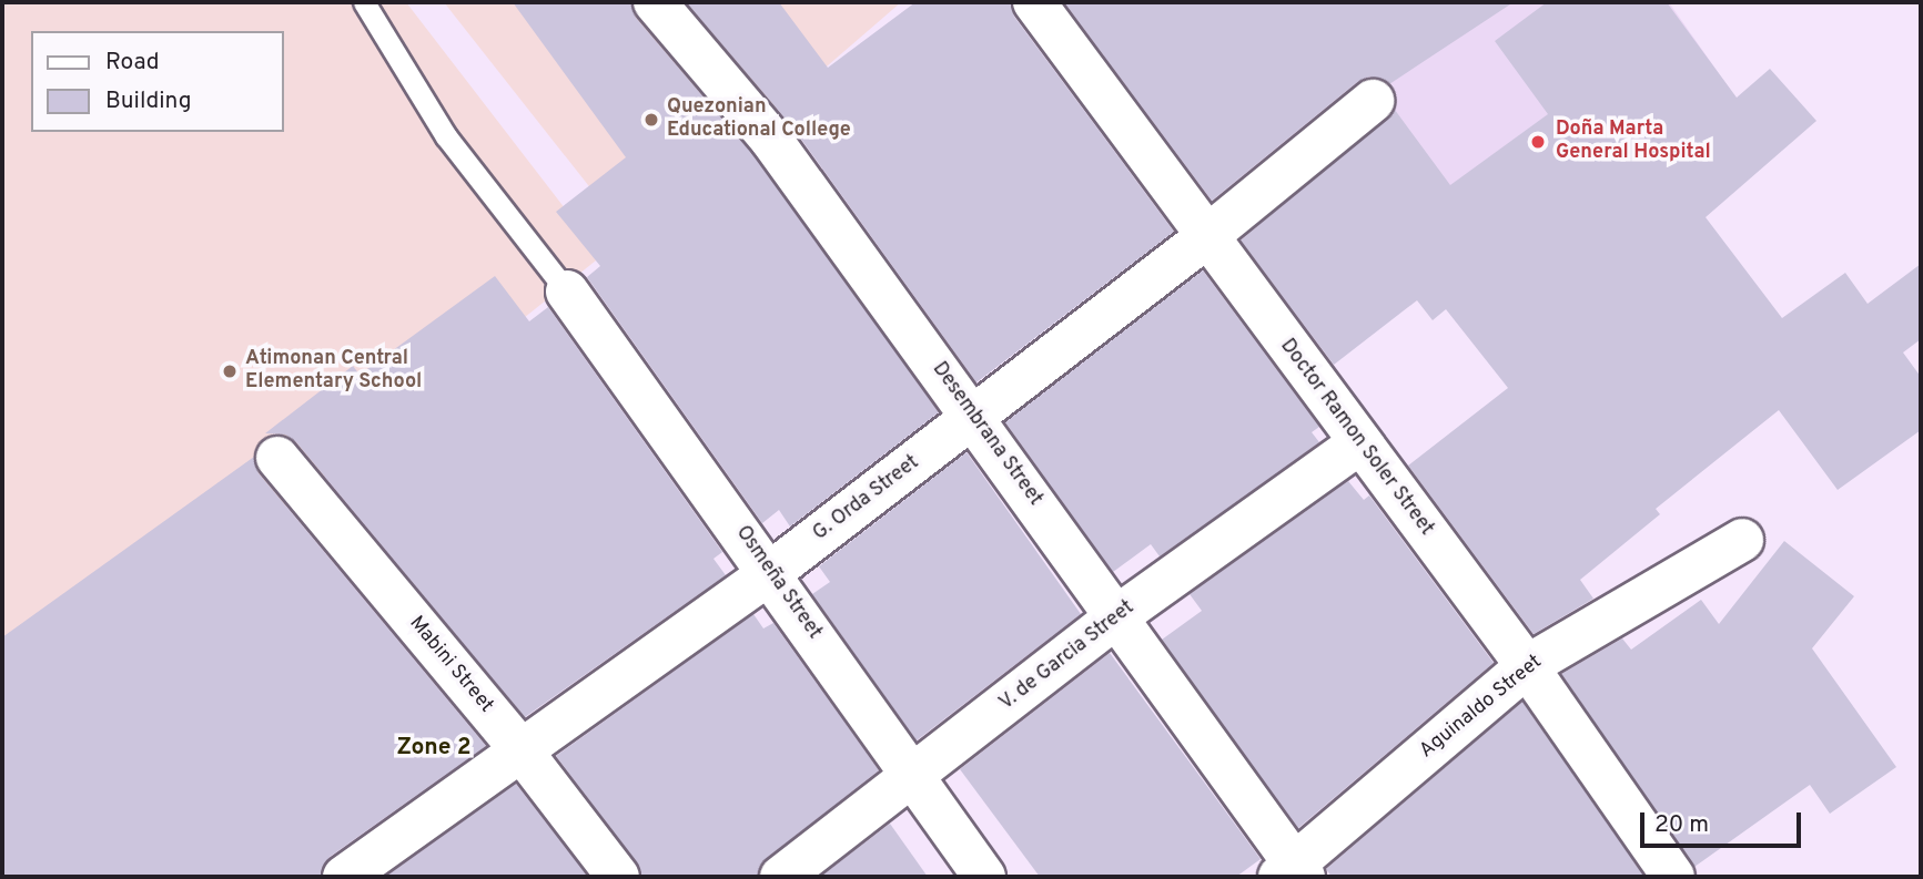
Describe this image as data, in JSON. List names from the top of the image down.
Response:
{
  "streets": {
    "street": [
      "Desembrana Street",
      "Doctor Ramon Soler Street",
      "G. Orda Street",
      "Osmeña Street",
      "V. de Garcia Street",
      "Mabini Street",
      "Aguinaldo Street"
    ]
  },
  "crossings": [
    ["Desembrana Street", "G. Orda Street"],
    ["Desembrana Street", "V. de Garcia Street"],
    ["Desembrana Street", "Aguinaldo Street"],
    ["Doctor Ramon Soler Street", "G. Orda Street"],
    ["Doctor Ramon Soler Street", "V. de Garcia Street"],
    ["Doctor Ramon Soler Street", "Aguinaldo Street"],
    ["G. Orda Street", "Osmeña Street"],
    ["G. Orda Street", "Mabini Street"],
    ["Osmeña Street", "V. de Garcia Street"]
  ],
  "districts": ["Zone 2"],
  "places": ["Quezonian Educational College", "Doña Marta General Hospital", "Atimonan Central Elementary School"],
  "legend": ["Road", "Building"],
  "scale_bar": "20 m"
}
